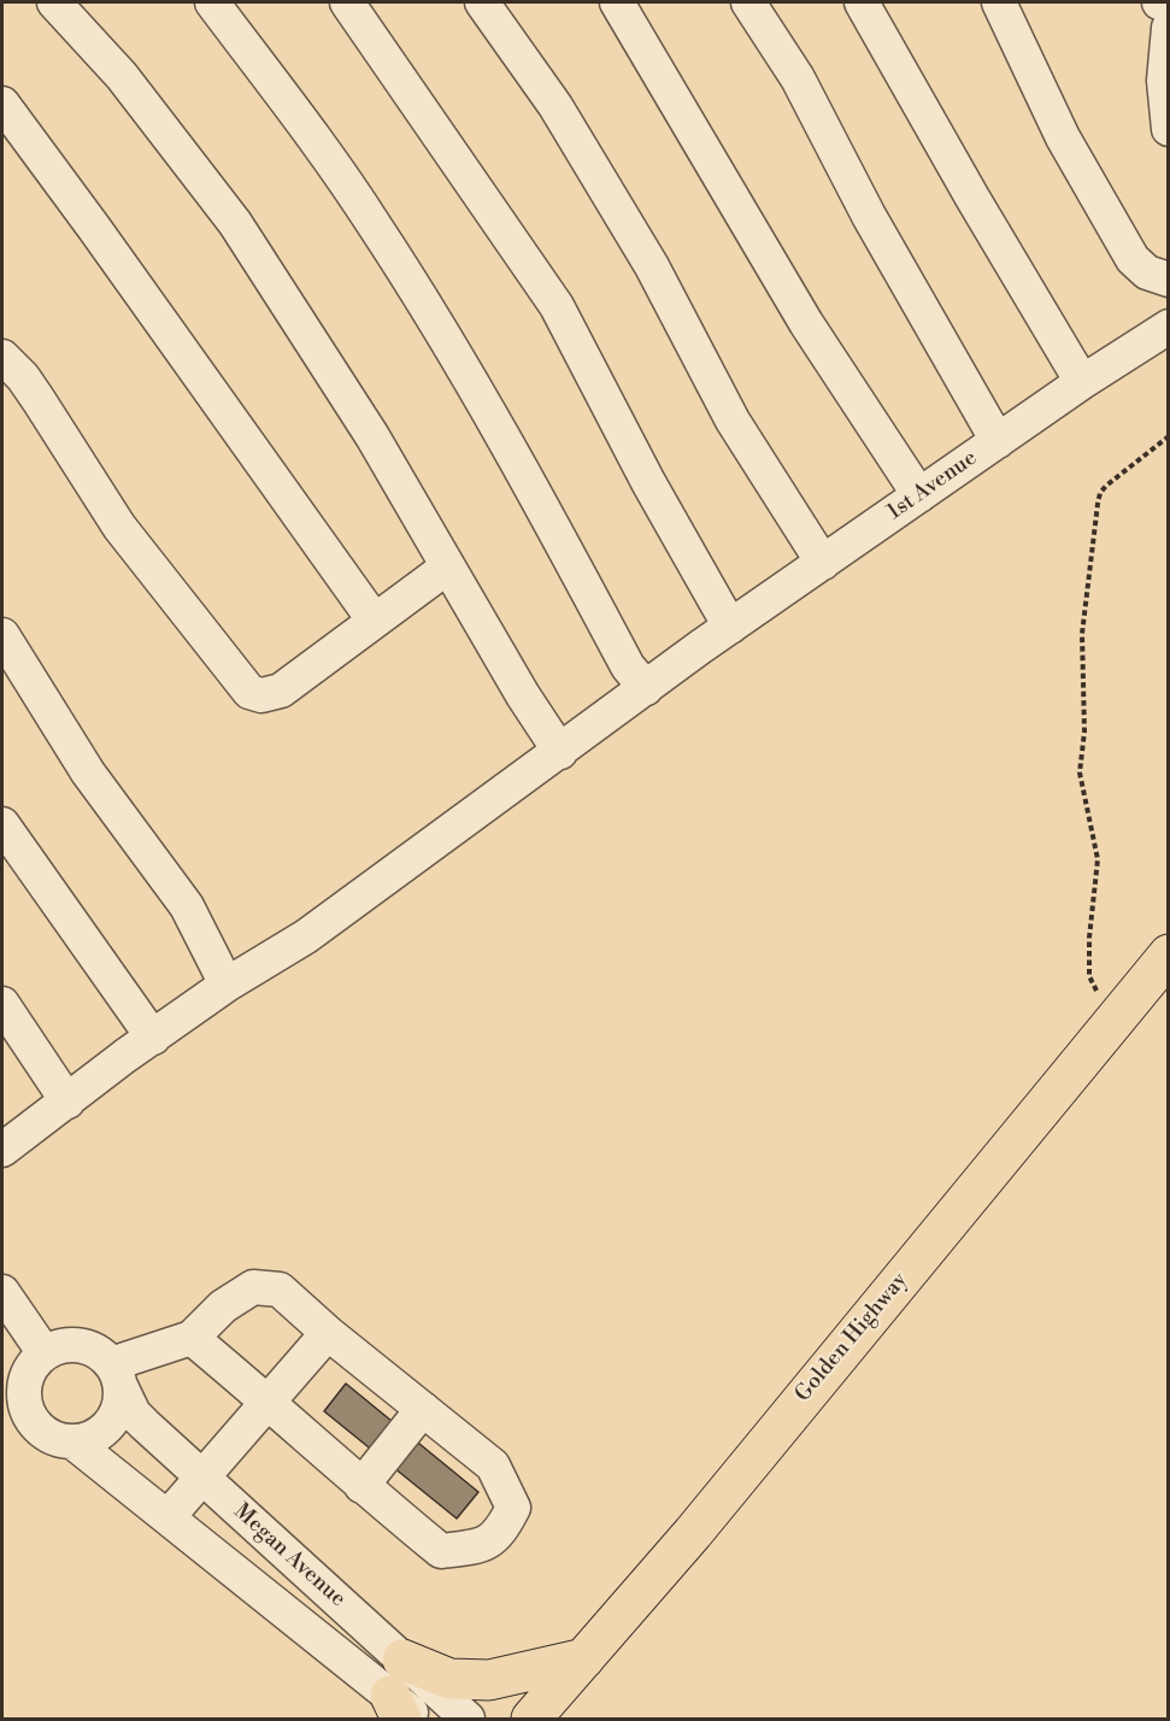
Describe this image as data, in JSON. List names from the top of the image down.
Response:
{
  "streets": {
    "main road": ["Golden Highway"],
    "street": ["1st Avenue", "Megan Avenue"]
  }
}
